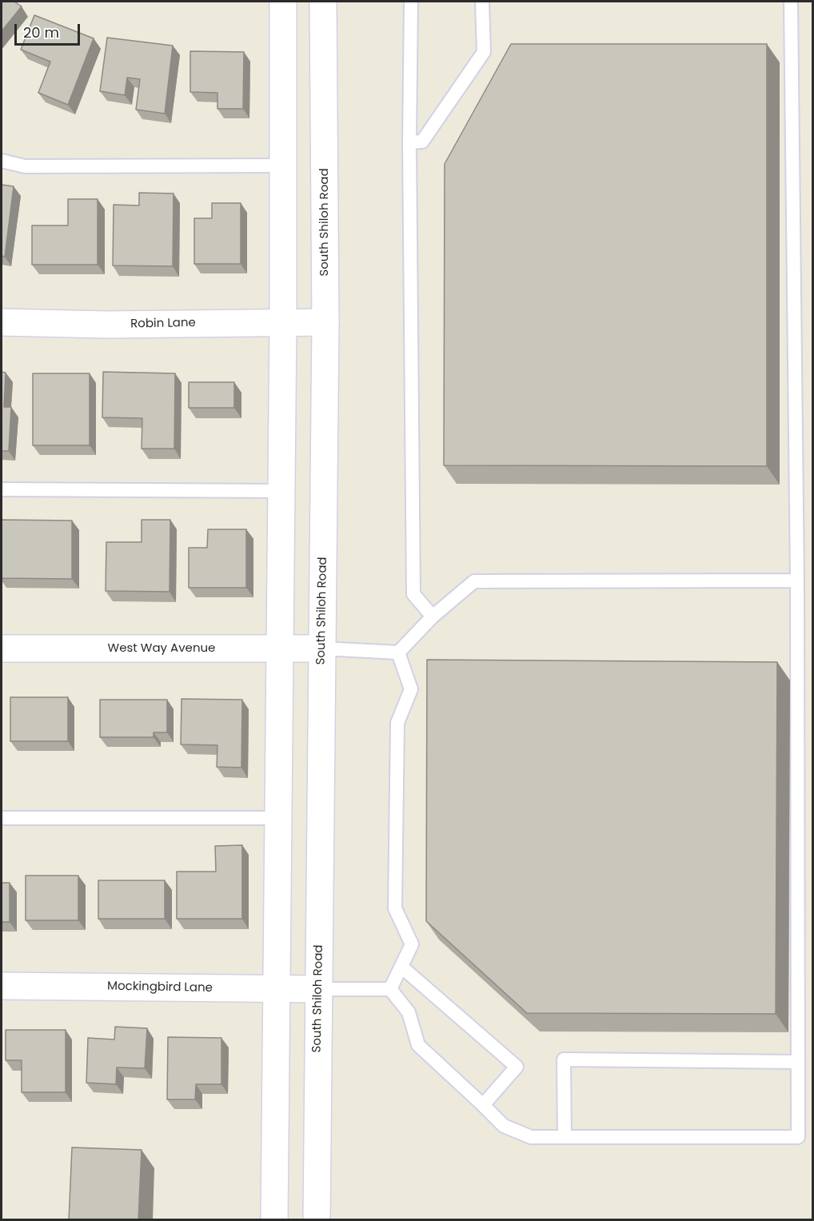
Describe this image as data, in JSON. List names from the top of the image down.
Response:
{
  "streets": {
    "main road": [
      "South Shiloh Road",
      "Robin Lane",
      "West Way Avenue",
      "Mockingbird Lane"
    ]
  },
  "crossings": [
    ["South Shiloh Road", "Robin Lane"],
    ["South Shiloh Road", "West Way Avenue"],
    ["South Shiloh Road", "Mockingbird Lane"]
  ],
  "scale_bar": "20 m"
}
